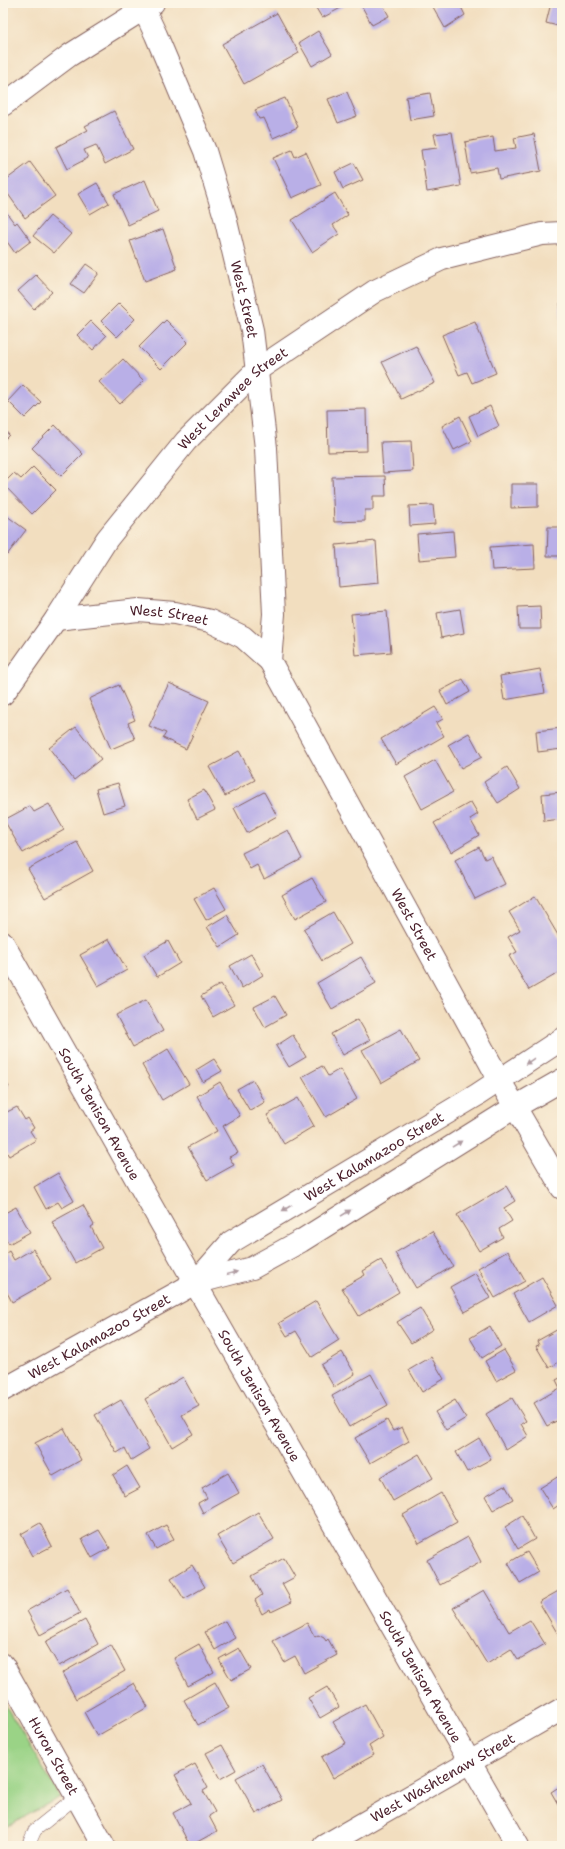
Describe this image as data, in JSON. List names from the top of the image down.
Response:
{
  "streets": {
    "street": [
      "West Street",
      "West Lenawee Street",
      "South Jenison Avenue",
      "West Kalamazoo Street",
      "Huron Street",
      "West Washtenaw Street"
    ]
  },
  "crossings": [
    ["West Street", "West Lenawee Street"],
    ["West Street", "West Kalamazoo Street"],
    ["South Jenison Avenue", "West Kalamazoo Street"],
    ["South Jenison Avenue", "West Washtenaw Street"]
  ]
}
